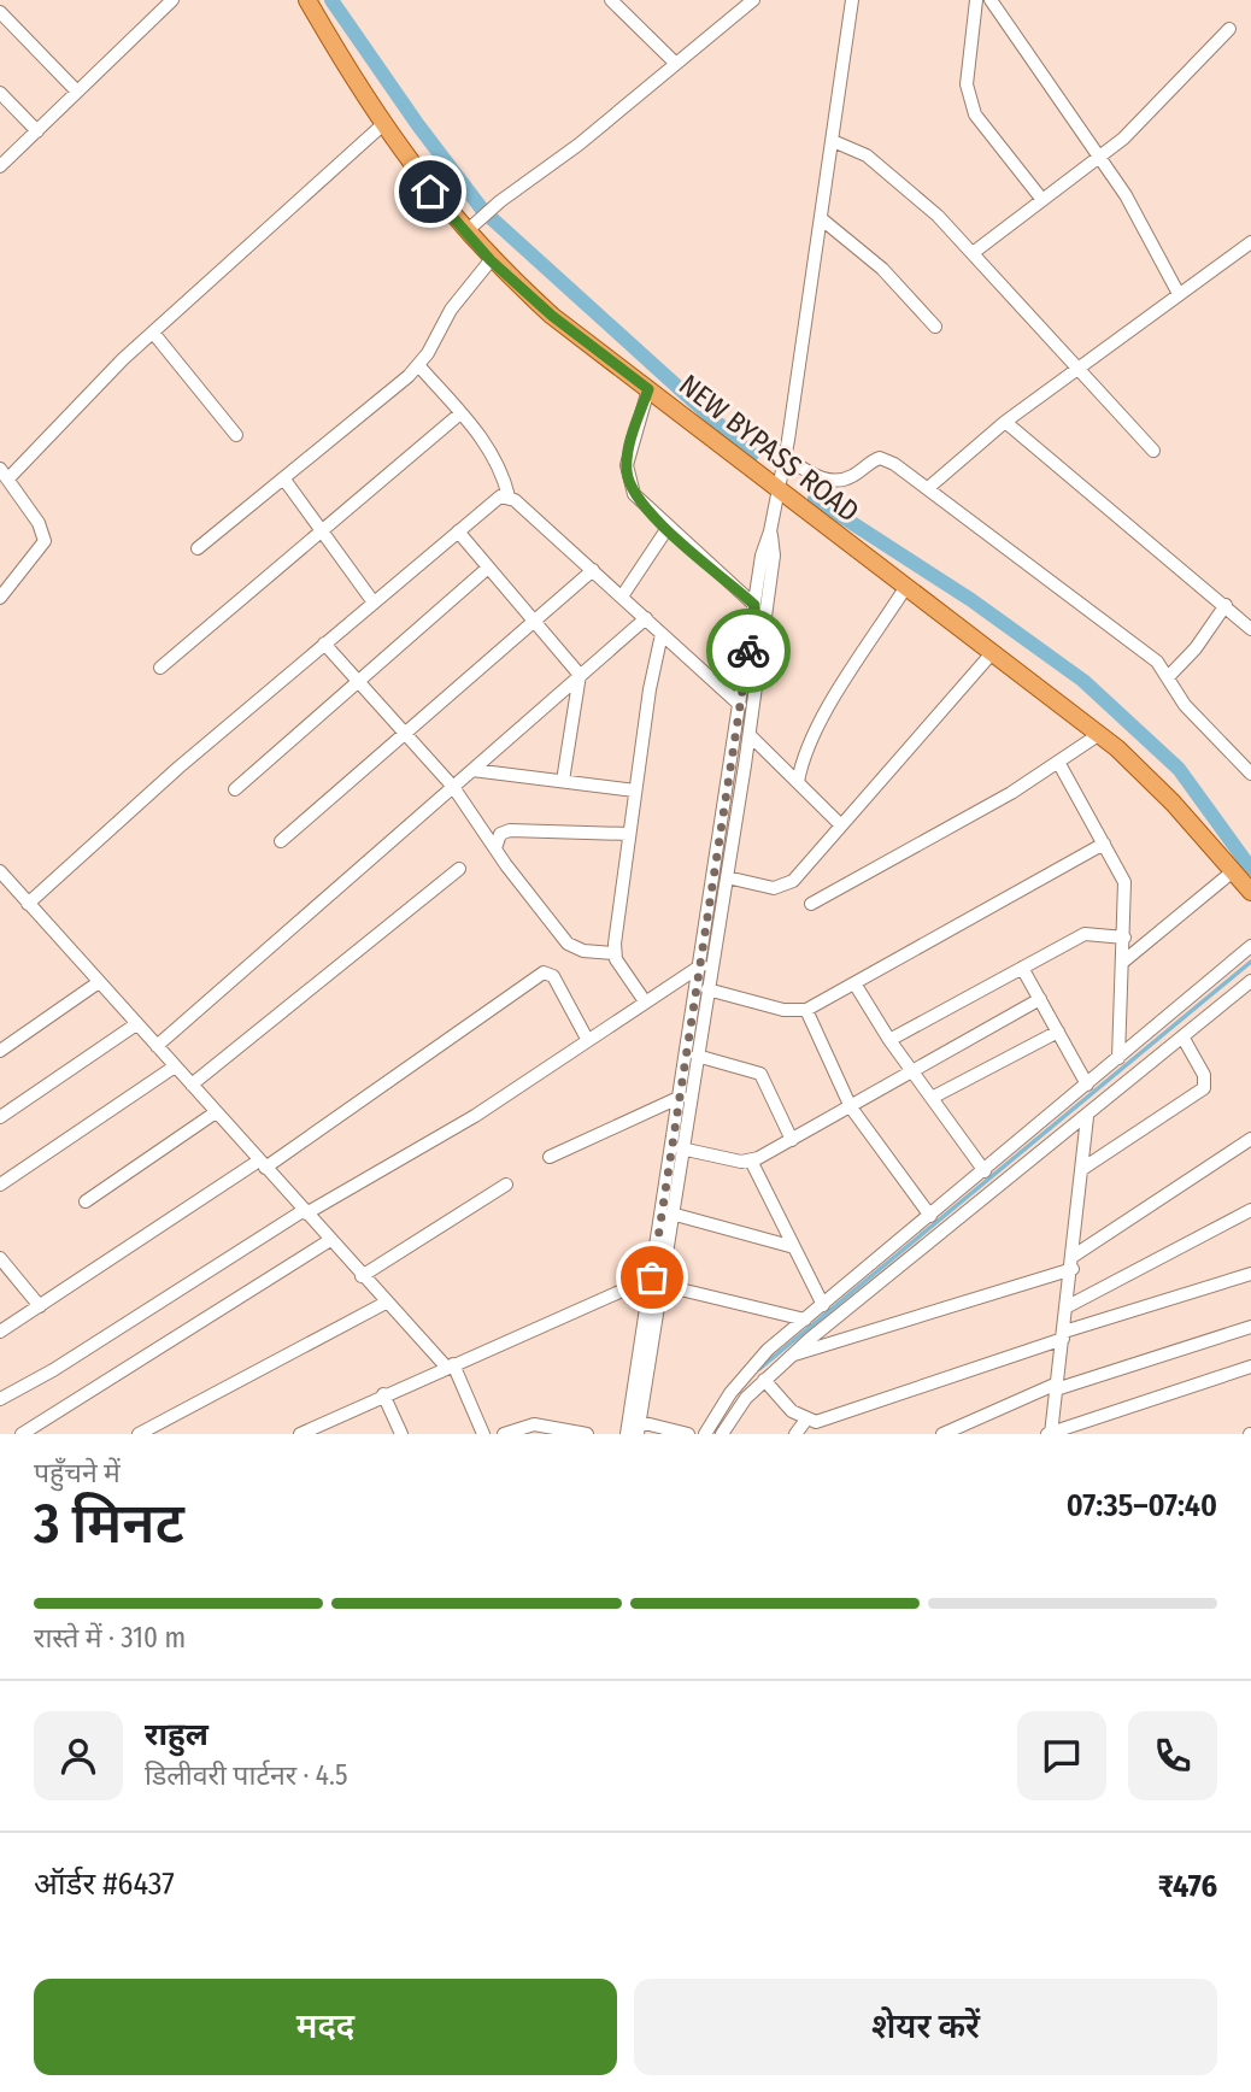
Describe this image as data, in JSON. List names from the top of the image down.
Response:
{
  "streets": {
    "main road": ["NEW BYPASS ROAD"]
  },
  "page": {
    "heading": ["3 मिनट", "पहुँचने में", "07:35–07:40"],
    "panel": [
      "राहुल",
      "डिलीवरी पार्टनर · 4.5",
      "ऑर्डर #6437",
      "₹476"
    ],
    "bar": "रास्ते में · 310 m",
    "buttons": ["मदद", "शेयर करें"]
  }
}
